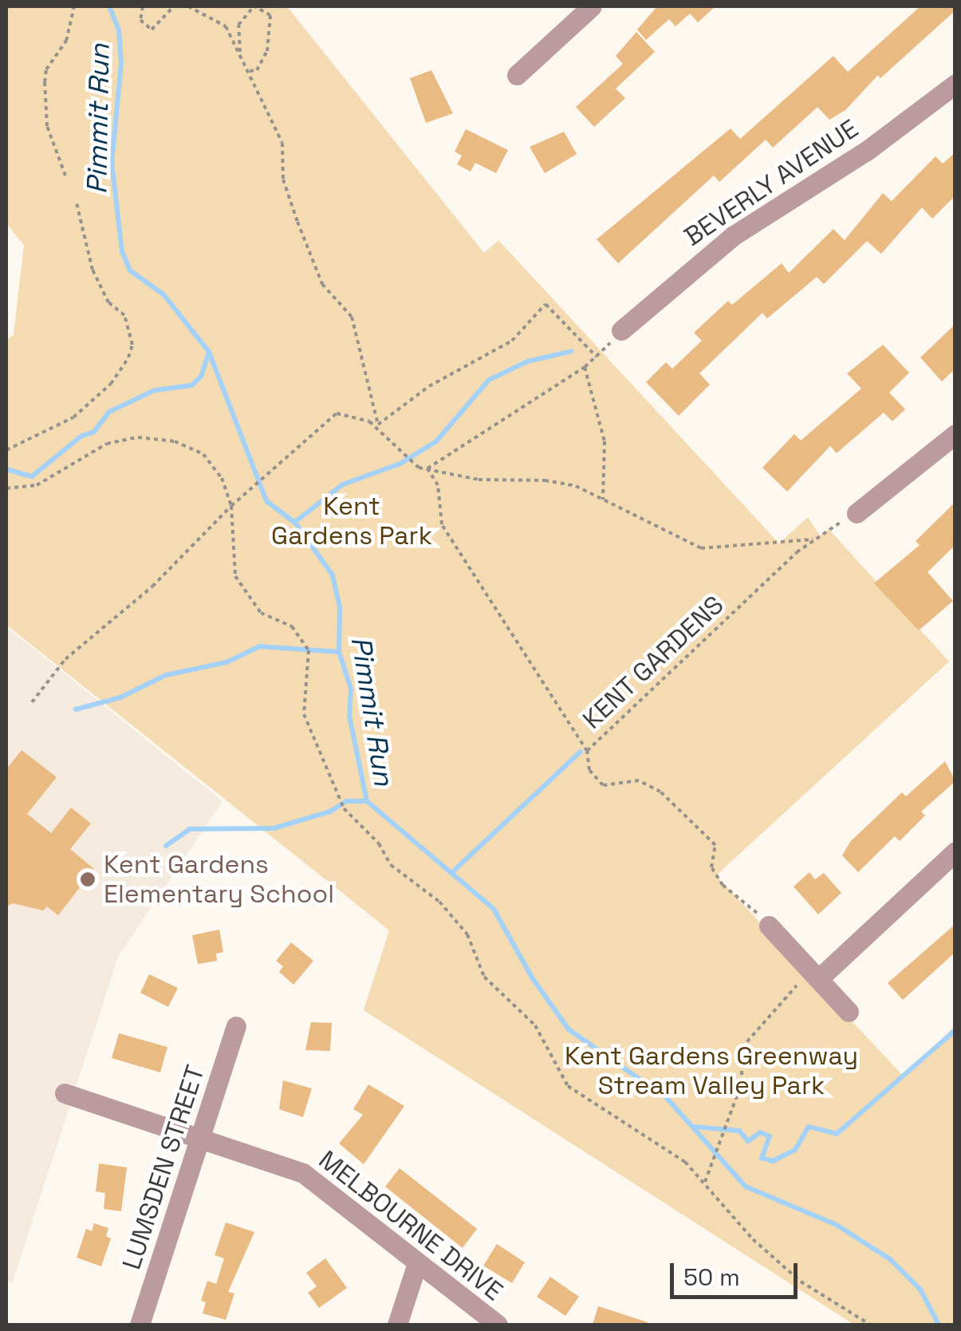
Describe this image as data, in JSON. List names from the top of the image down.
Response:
{
  "streets": {
    "street": ["BEVERLY AVENUE", "LUMSDEN STREET", "MELBOURNE DRIVE"],
    "path": ["KENT GARDENS"]
  },
  "crossings": [
    ["LUMSDEN STREET", "MELBOURNE DRIVE"]
  ],
  "water": ["Pimmit Run"],
  "parks": ["Kent Gardens Park", "Kent Gardens Greenway Stream Valley Park"],
  "places": ["Kent Gardens Elementary School"],
  "scale_bar": "50 m"
}
